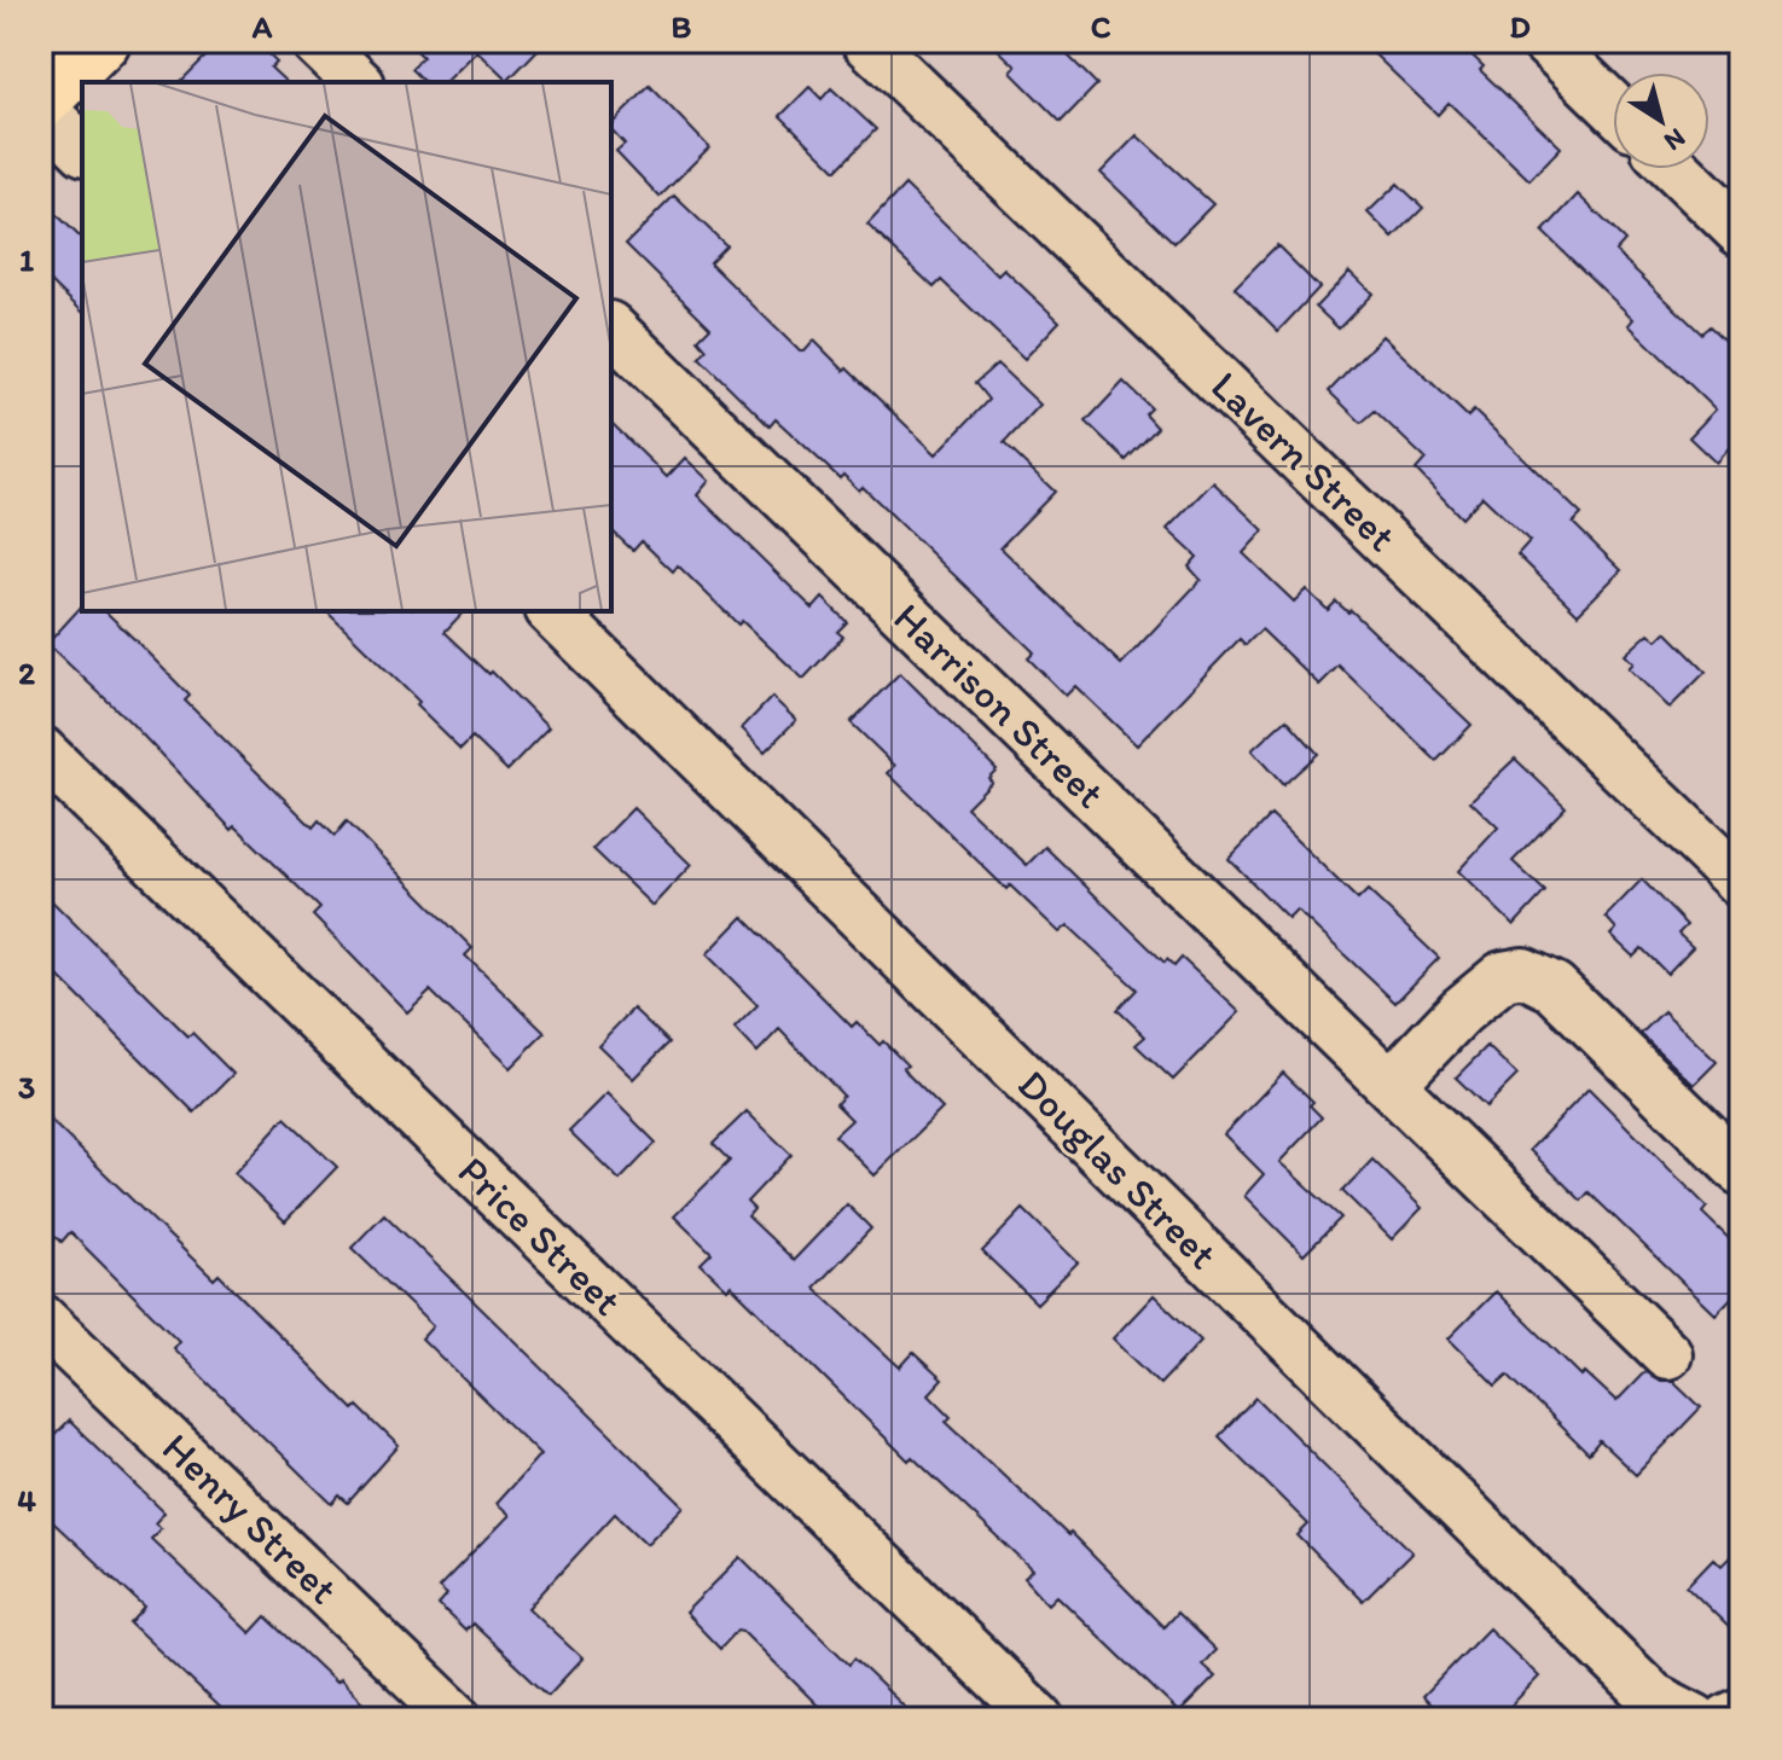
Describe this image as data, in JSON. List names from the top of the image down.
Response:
{
  "streets": {
    "street": [
      "Lavern Street",
      "Harrison Street",
      "Douglas Street",
      "Price Street",
      "Henry Street"
    ]
  },
  "north": "bottom right",
  "grid": {
    "columns": [
      "A",
      "B",
      "C",
      "D"
    ],
    "rows": [
      "1",
      "2",
      "3",
      "4"
    ]
  }
}
